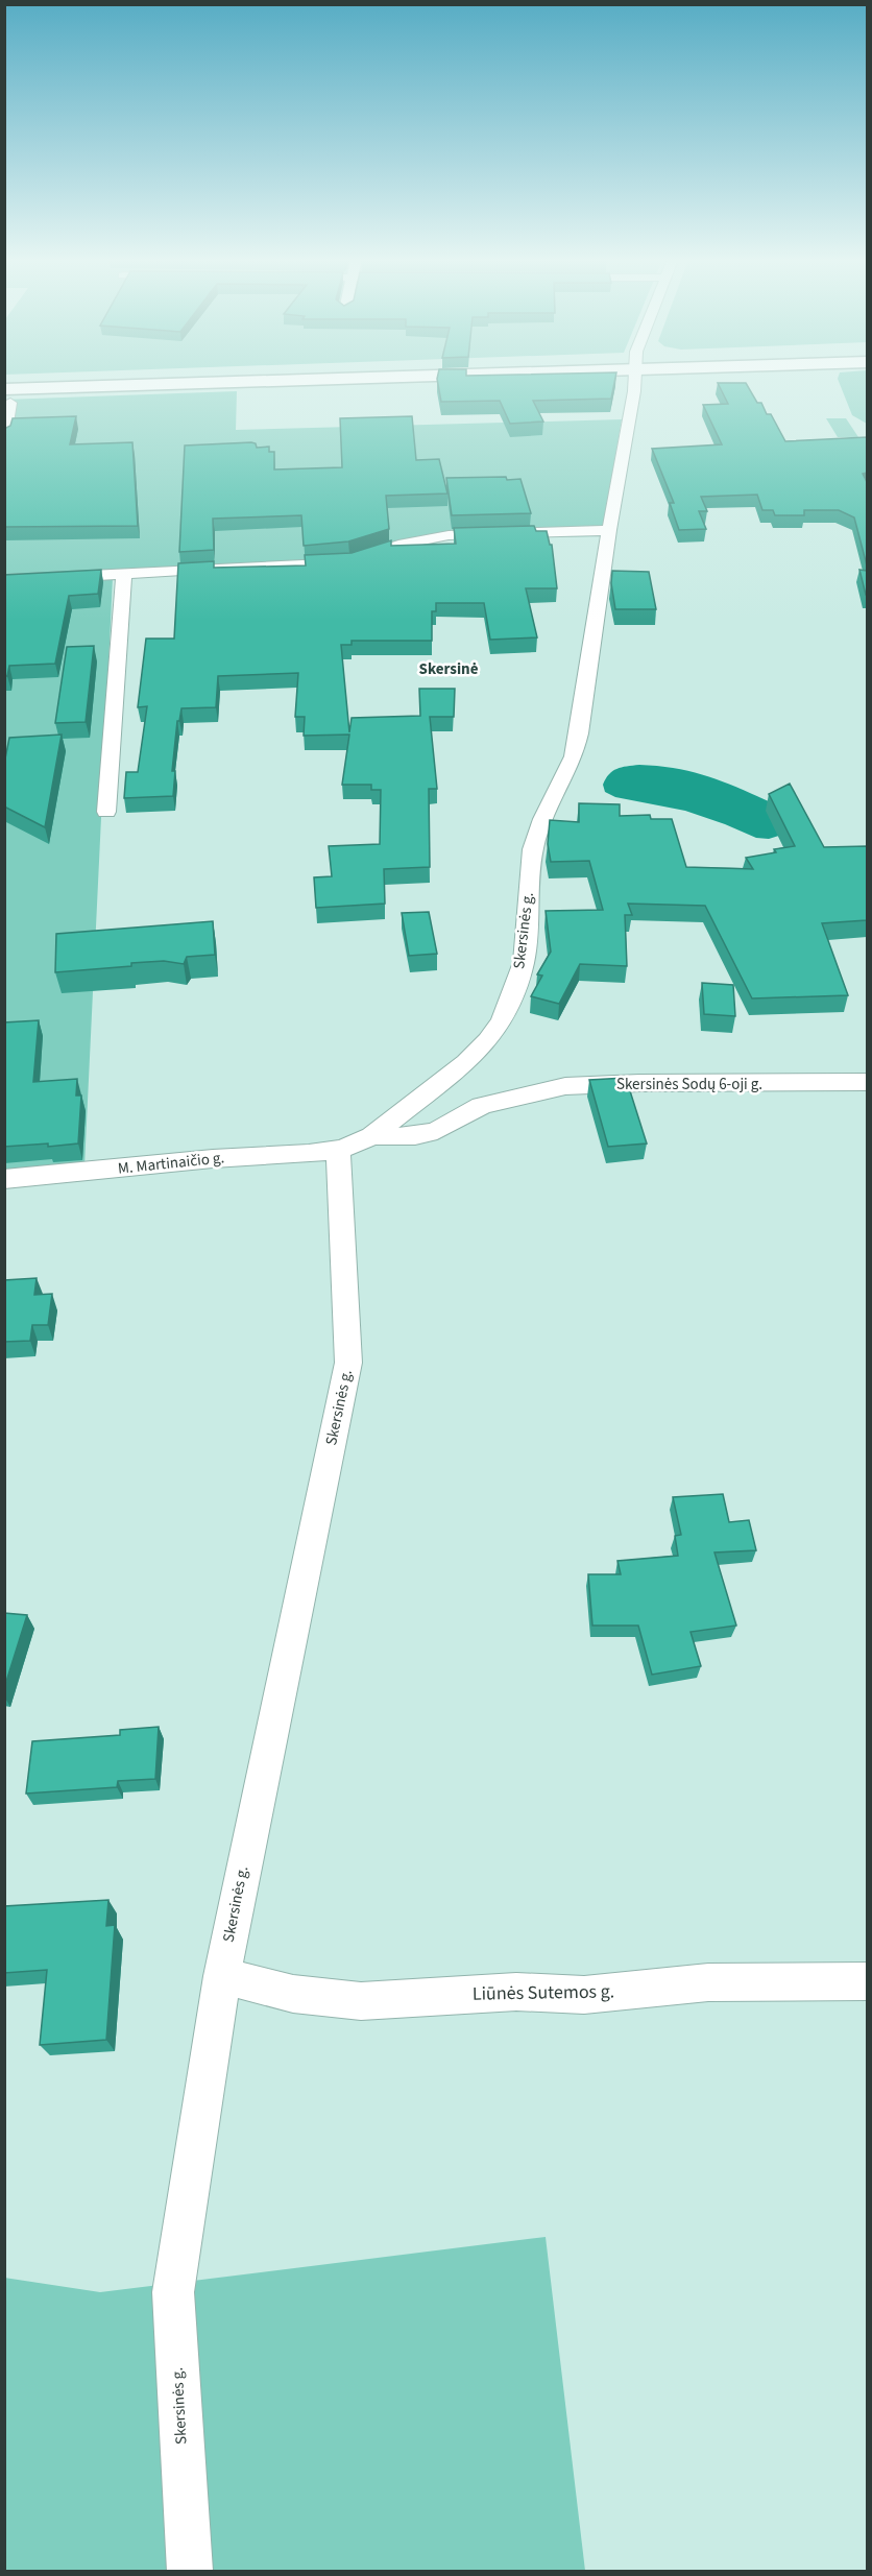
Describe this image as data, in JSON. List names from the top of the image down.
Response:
{
  "streets": {
    "street": [
      "Skersinės g.",
      "Skersinės Sodų 6-oji g.",
      "M. Martinaičio g.",
      "Liūnės Sutemos g."
    ]
  },
  "crossings": [
    ["Skersinės g.", "Skersinės Sodų 6-oji g."],
    ["Skersinės g.", "M. Martinaičio g."],
    ["Skersinės g.", "Liūnės Sutemos g."]
  ],
  "districts": ["Skersinė"]
}
